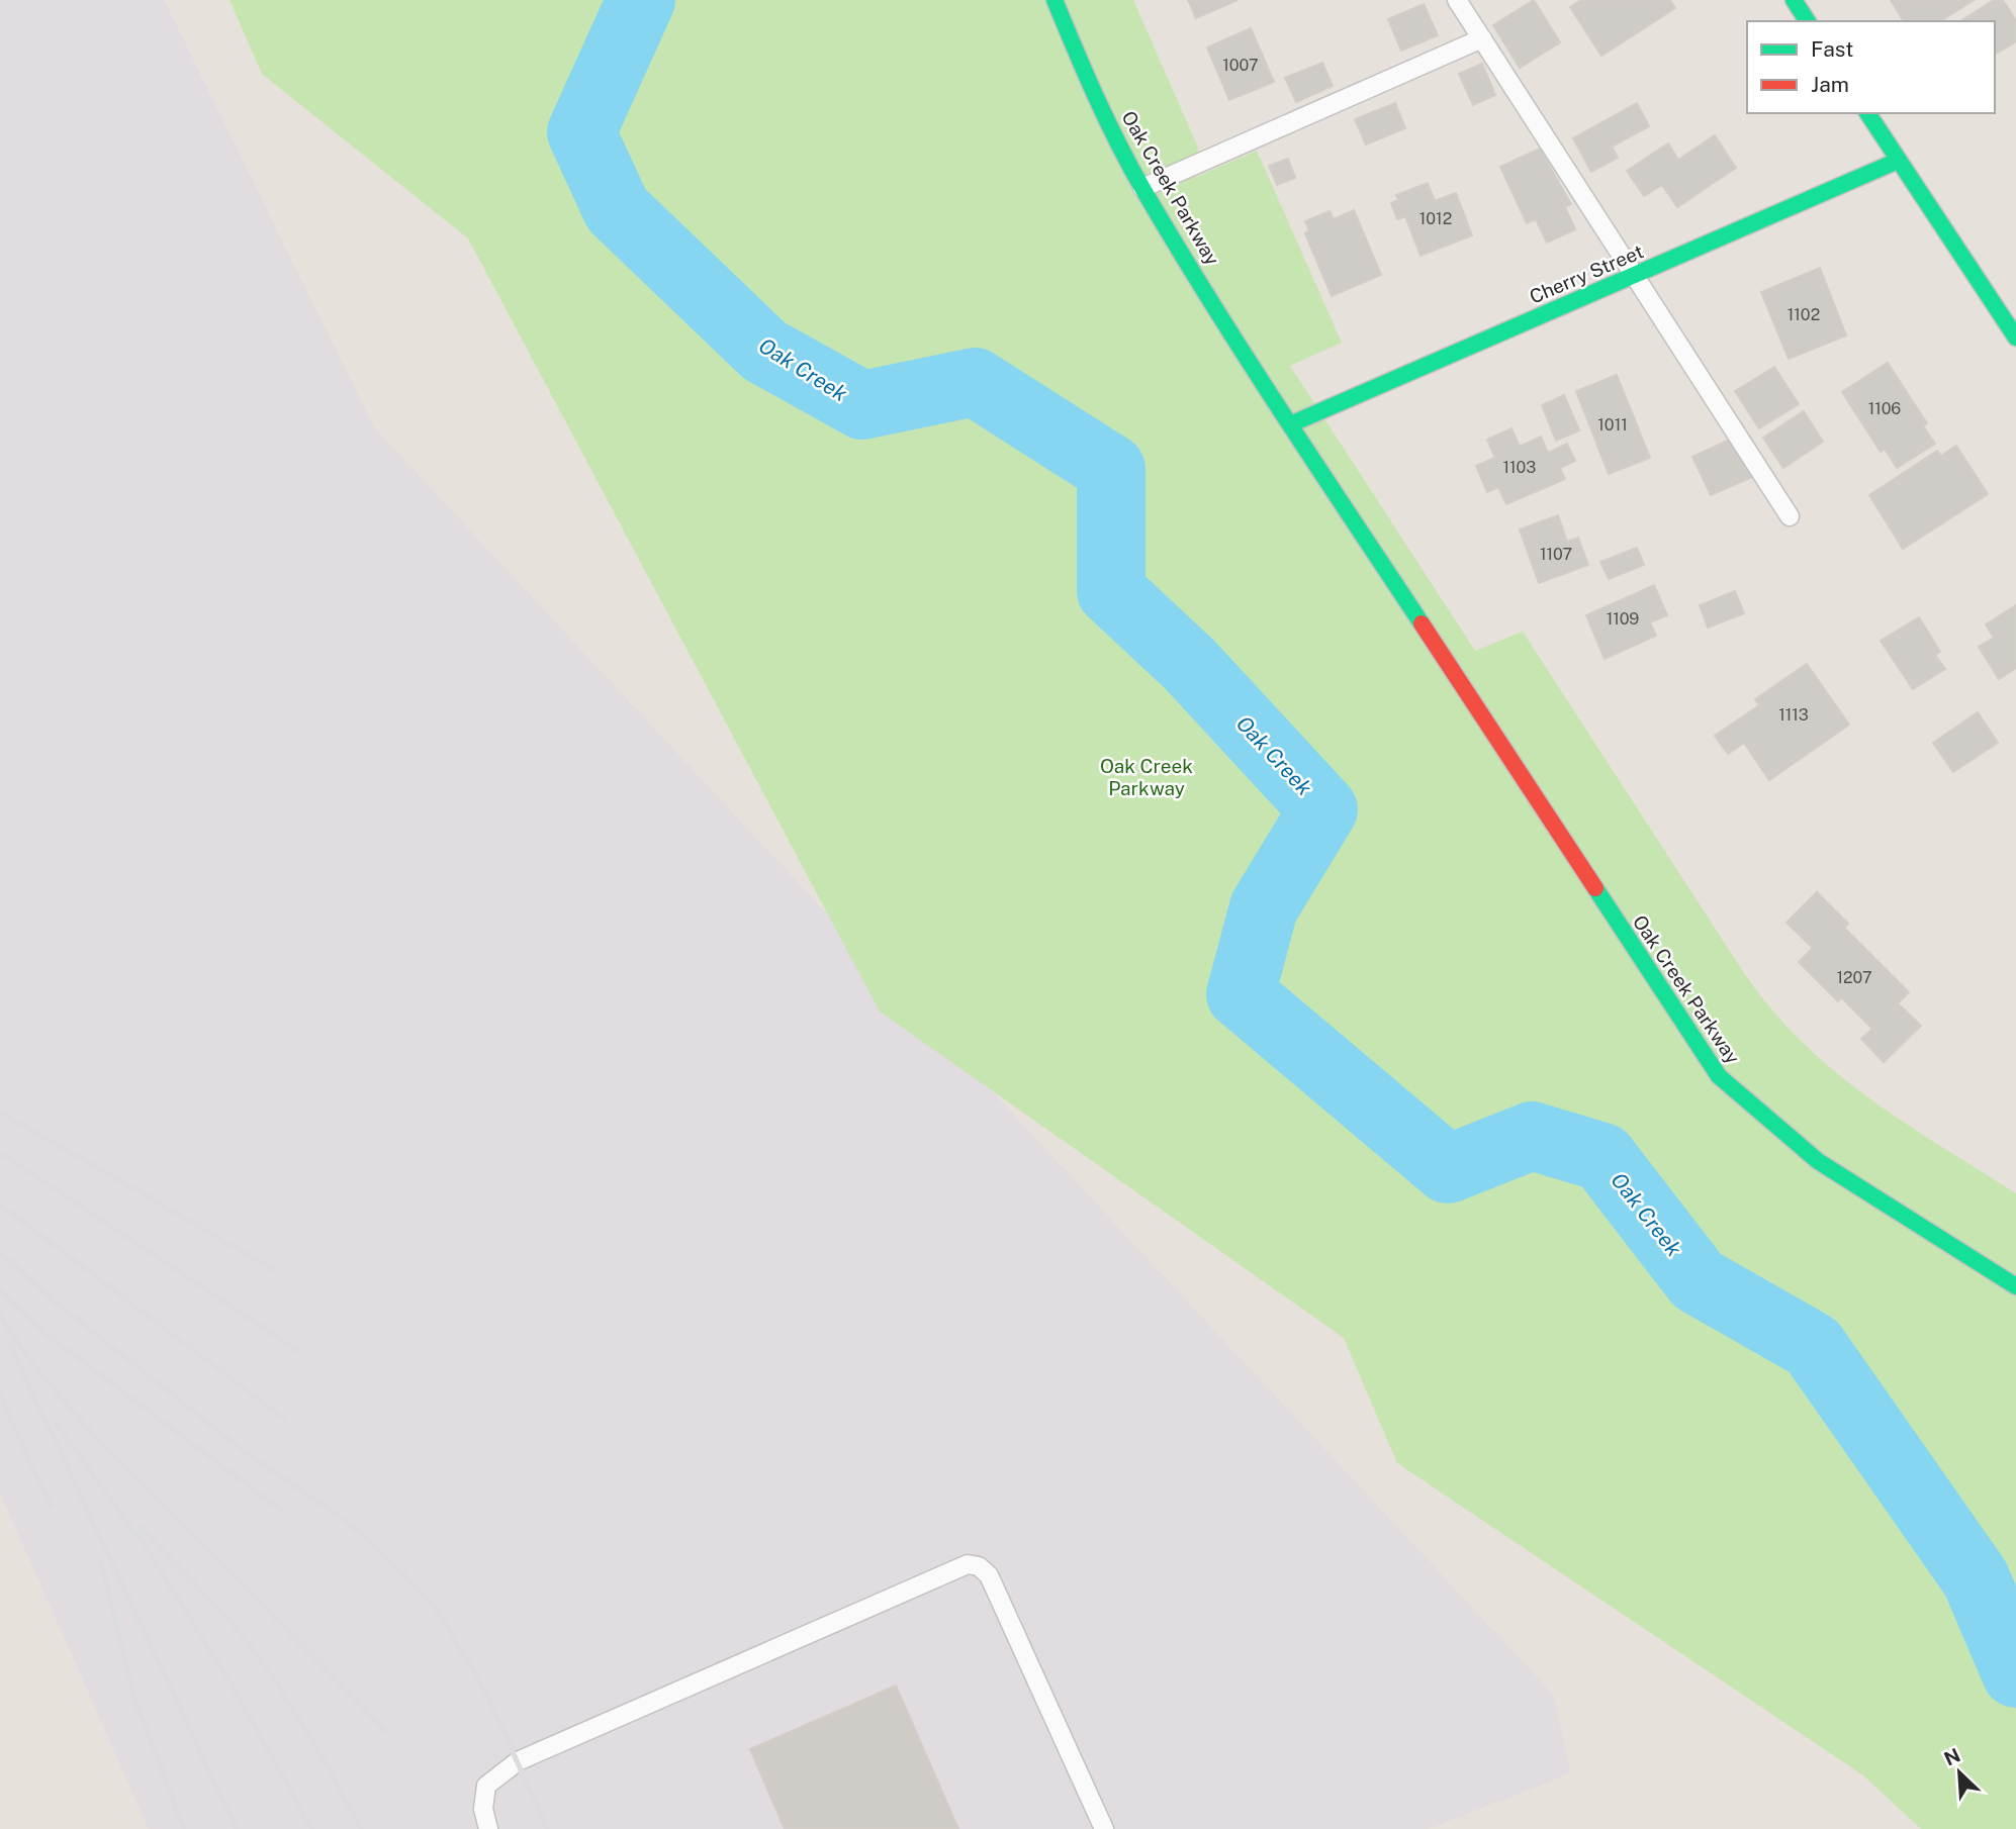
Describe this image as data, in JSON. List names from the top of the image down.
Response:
{
  "streets": {
    "street": ["Oak Creek Parkway", "Cherry Street"]
  },
  "crossings": [
    ["Oak Creek Parkway", "Cherry Street"]
  ],
  "water": ["Oak Creek"],
  "parks": ["Oak Creek Parkway"],
  "house_numbers": [
    "1007",
    "1012",
    "1102",
    "1106",
    "1011",
    "1103",
    "1107",
    "1109",
    "1113",
    "1207"
  ],
  "legend": ["Fast", "Jam"],
  "north": "top left"
}
